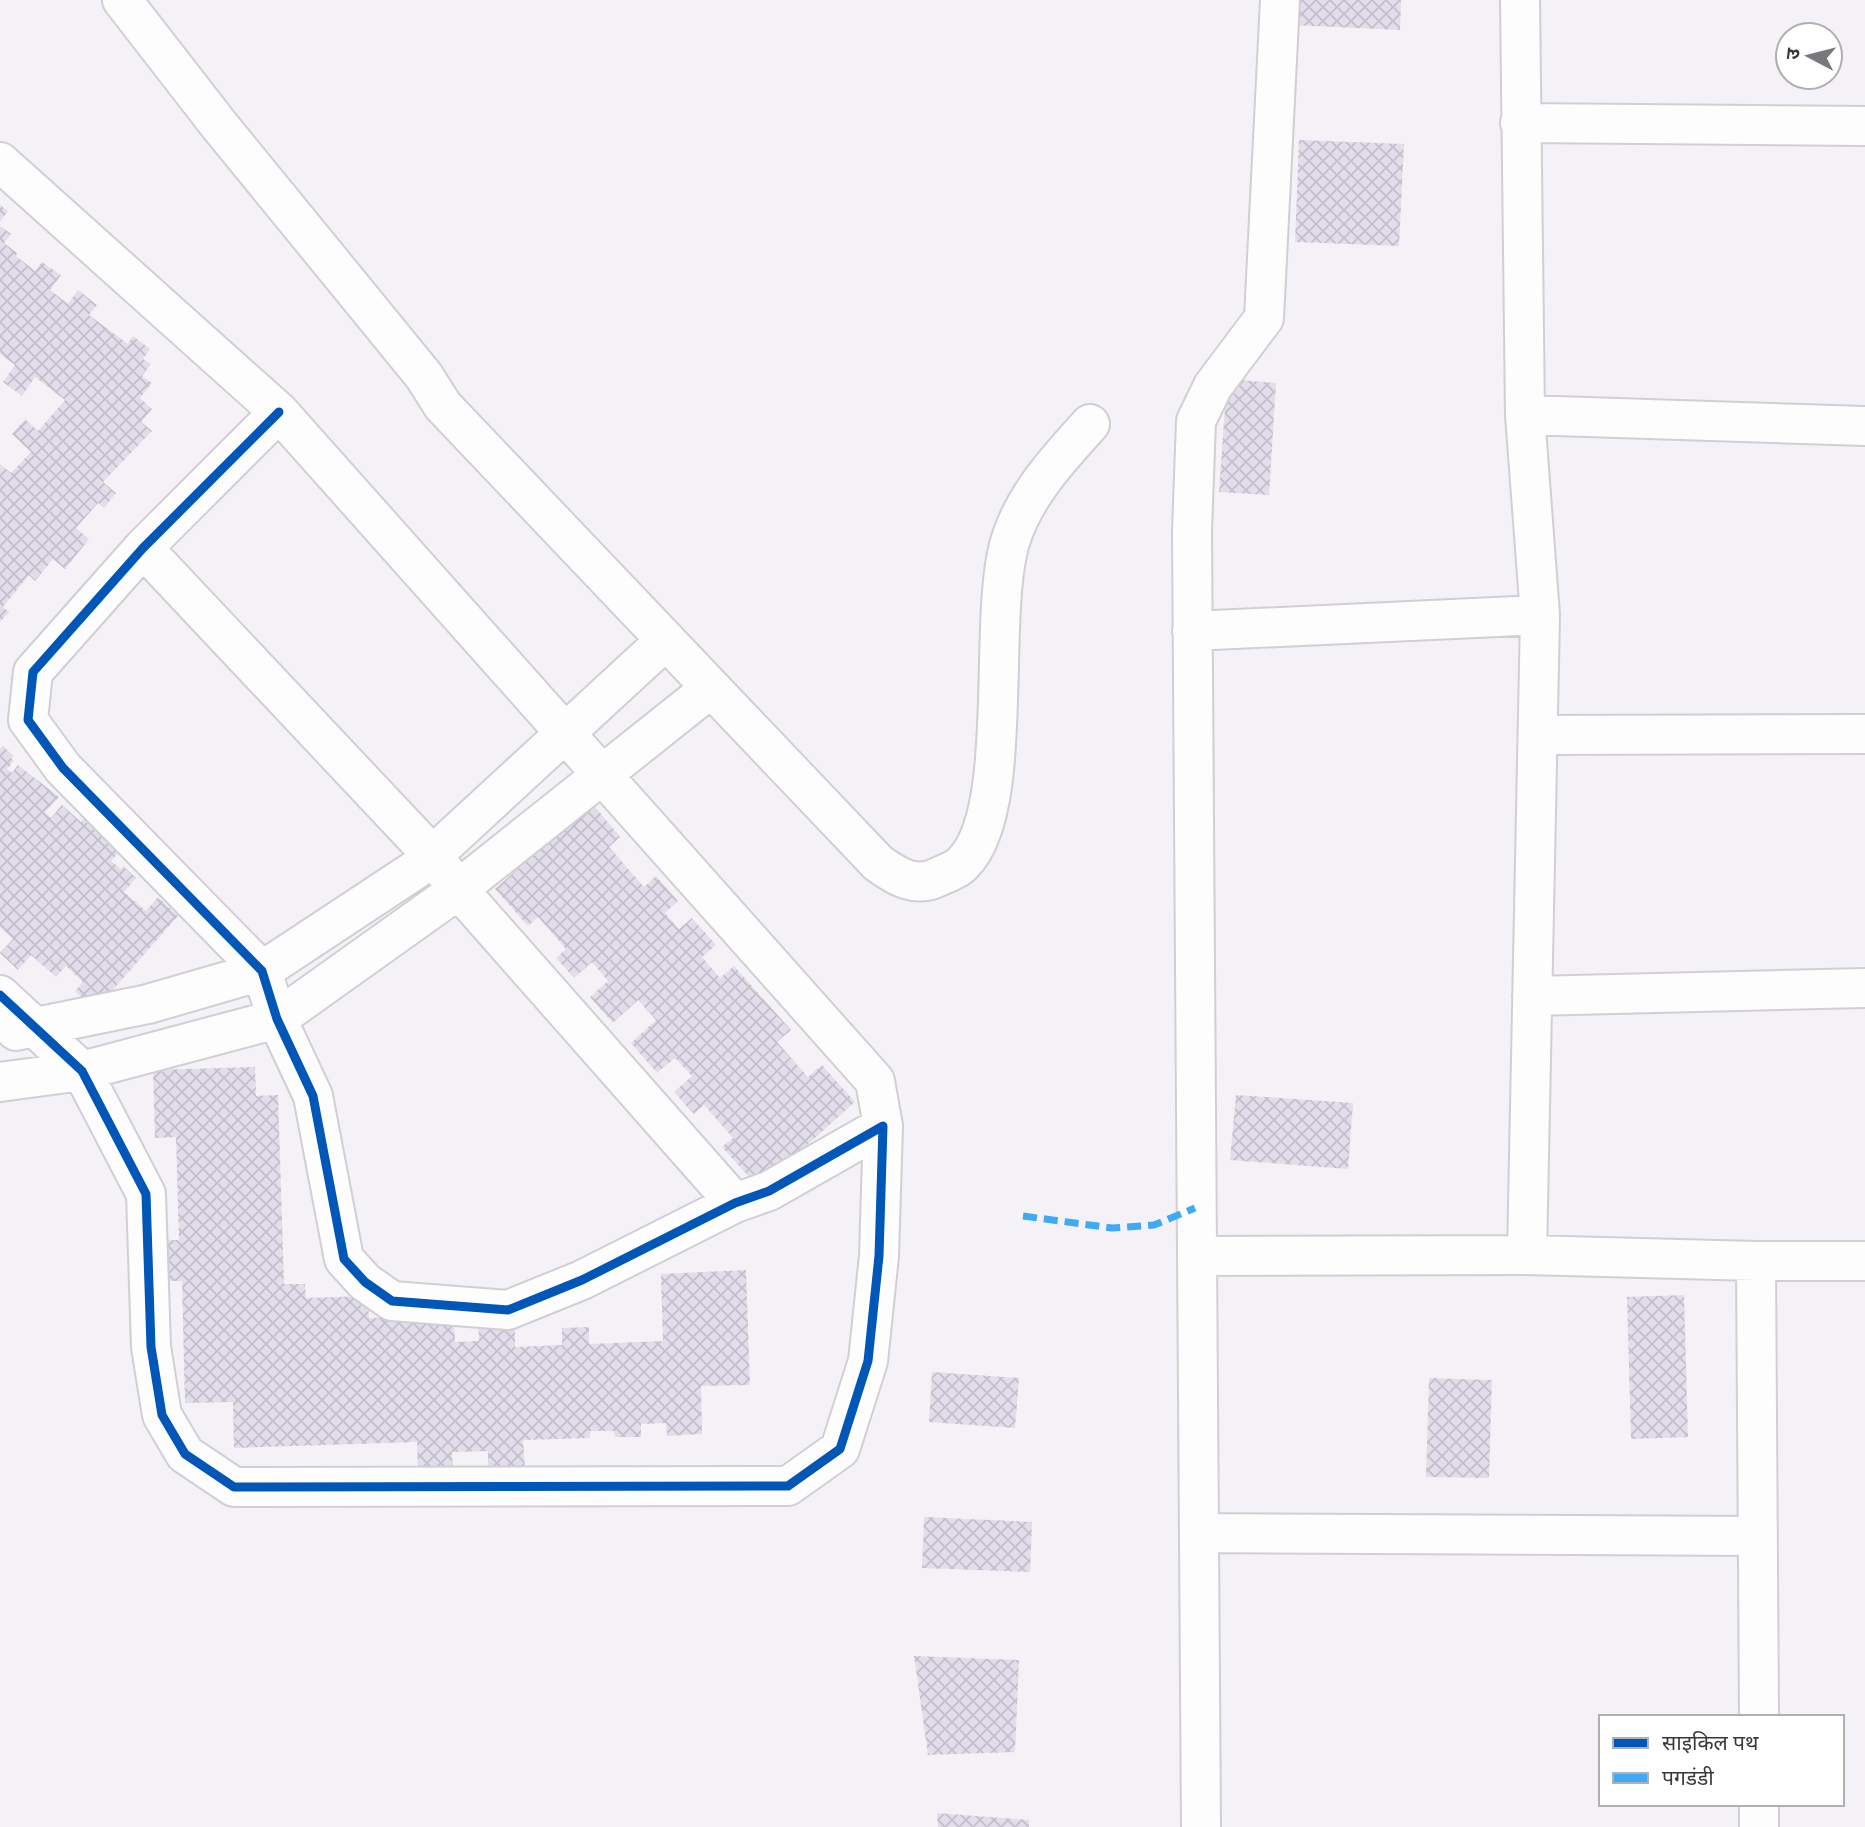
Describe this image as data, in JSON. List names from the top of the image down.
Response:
{
  "legend": ["साइकिल पथ", "पगडंडी"],
  "north": "left"
}
